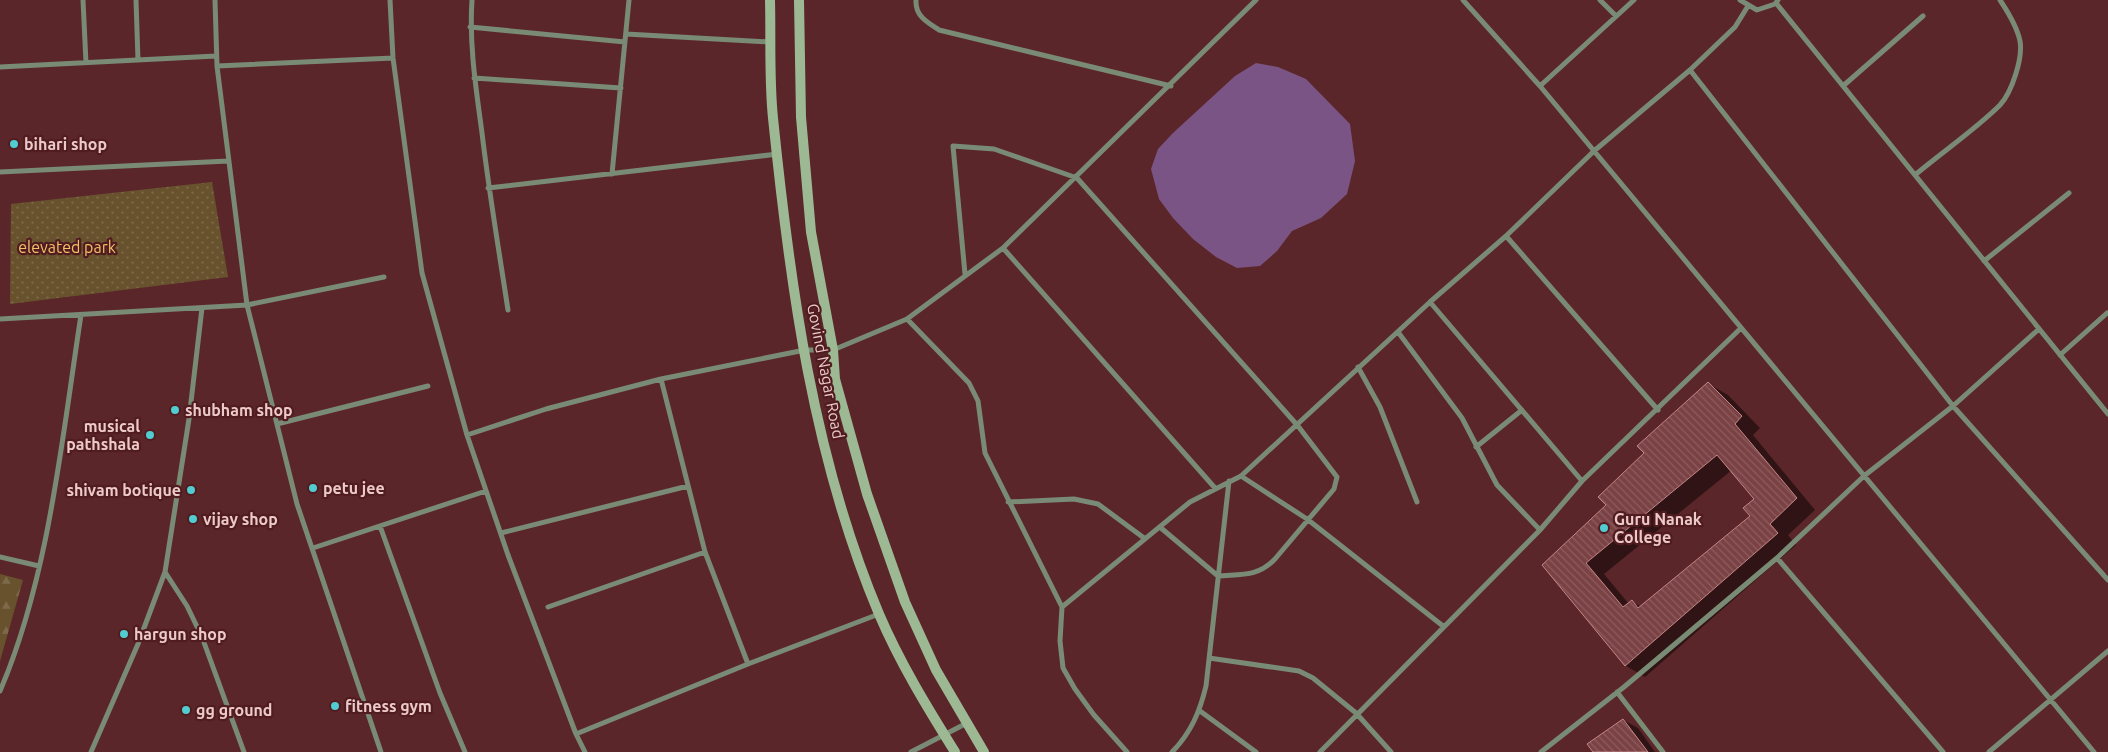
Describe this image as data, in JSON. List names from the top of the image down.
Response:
{
  "streets": {
    "main road": ["Govind Nagar Road"]
  },
  "parks": ["elevated park"],
  "places": [
    "bihari shop",
    "shubham shop",
    "musical pathshala",
    "petu jee",
    "shivam botique",
    "vijay shop",
    "Guru Nanak College",
    "hargun shop",
    "fitness gym",
    "gg ground"
  ]
}
